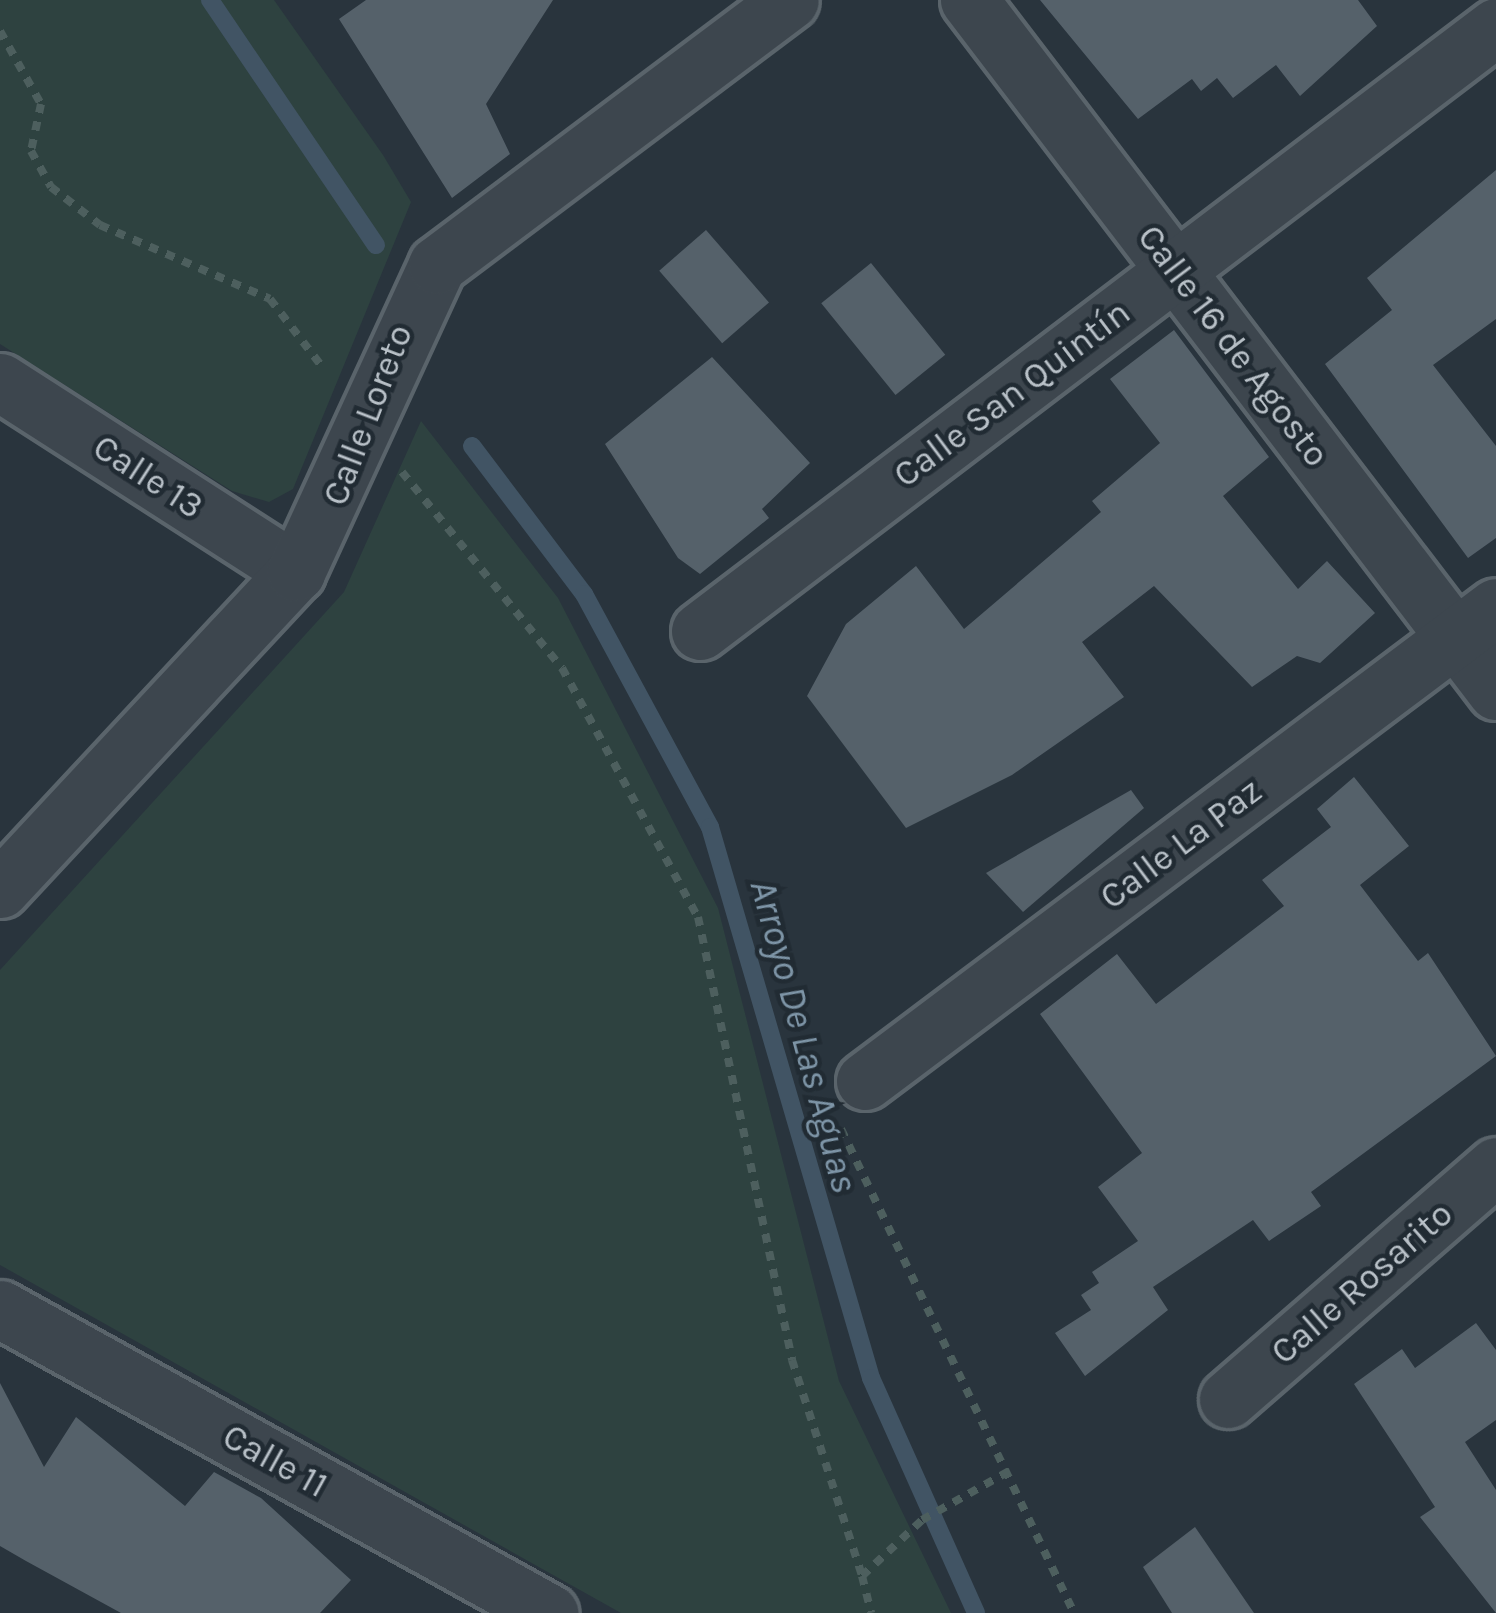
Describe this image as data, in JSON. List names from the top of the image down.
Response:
{
  "streets": {
    "street": [
      "Calle 16 de Agosto",
      "Calle San Quintín",
      "Calle Loreto",
      "Calle 13",
      "Calle La Paz",
      "Calle Rosarito",
      "Calle 11"
    ]
  },
  "crossings": [
    ["Calle 16 de Agosto", "Calle San Quintín"],
    ["Calle 16 de Agosto", "Calle La Paz"],
    ["Calle Loreto", "Calle 13"]
  ],
  "water": ["Arroyo De Las Aguas"]
}
